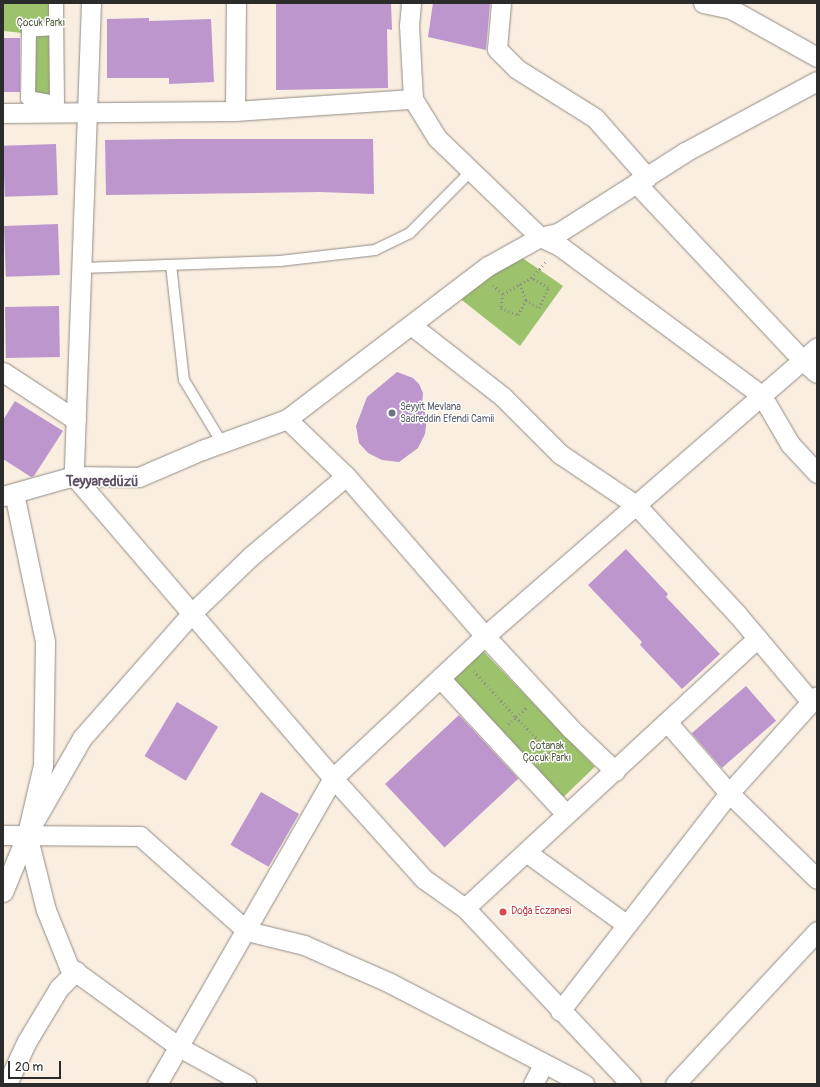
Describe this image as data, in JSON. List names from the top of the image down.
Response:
{
  "districts": ["Teyyaredüzü"],
  "parks": ["Çocuk Parkı", "Çotanak Çocuk Parkı"],
  "places": ["Seyyit Mevlana Sadreddin Efendi Camii", "Doğa Eczanesi"],
  "scale_bar": "20 m"
}
